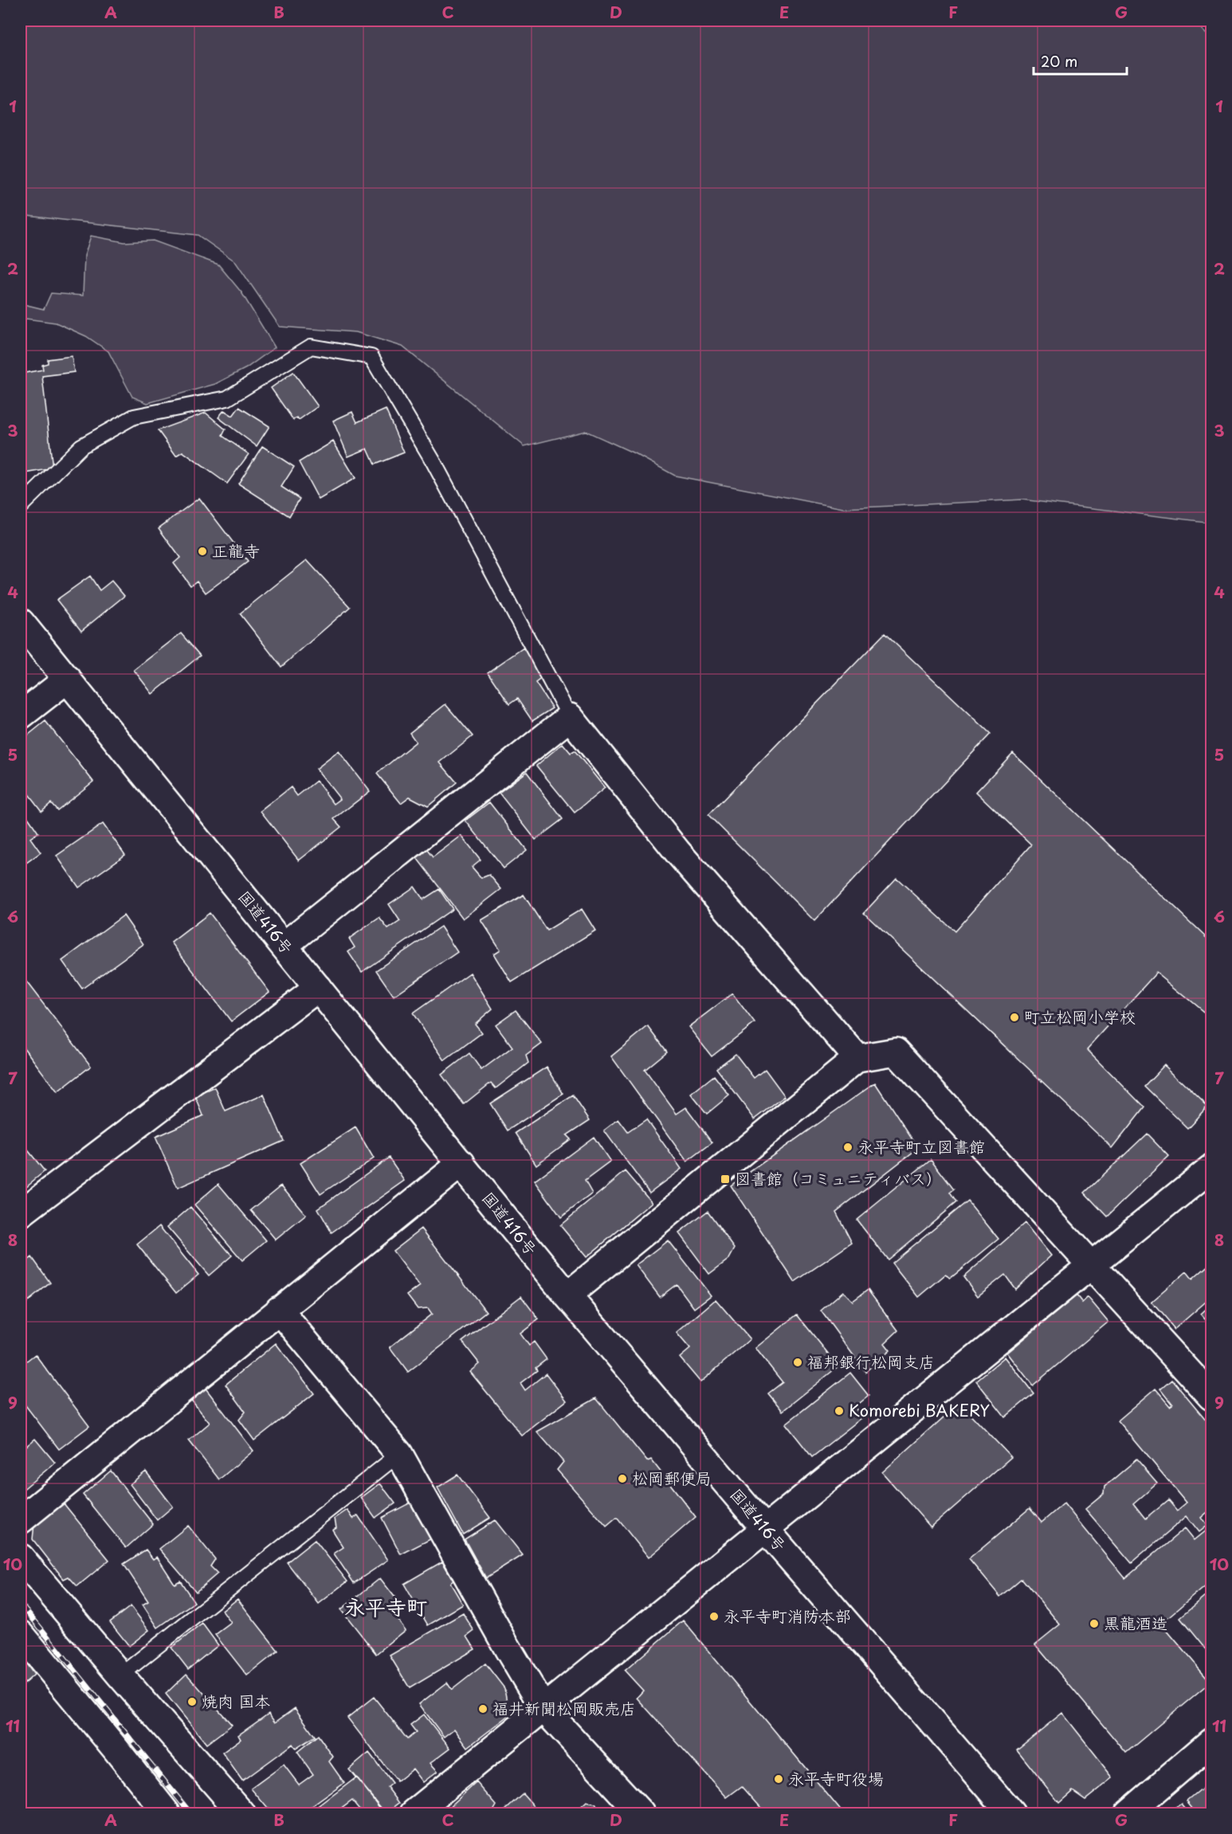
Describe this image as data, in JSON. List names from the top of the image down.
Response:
{
  "streets": {
    "main road": ["国道416号"]
  },
  "districts": ["永平寺町"],
  "places": {
    "other": [
      "正龍寺",
      "町立松岡小学校",
      "永平寺町立図書館",
      "福邦銀行松岡支店",
      "Komorebi BAKERY",
      "松岡郵便局",
      "永平寺町消防本部",
      "黒龍酒造",
      "焼肉 国本",
      "福井新聞松岡販売店",
      "永平寺町役場"
    ],
    "transit": ["図書館（コミュニティバス）"]
  },
  "scale_bar": "20 m",
  "grid": {
    "columns": [
      "A",
      "B",
      "C",
      "D",
      "E",
      "F",
      "G"
    ],
    "rows": [
      "1",
      "2",
      "3",
      "4",
      "5",
      "6",
      "7",
      "8",
      "9",
      "10",
      "11"
    ]
  }
}
